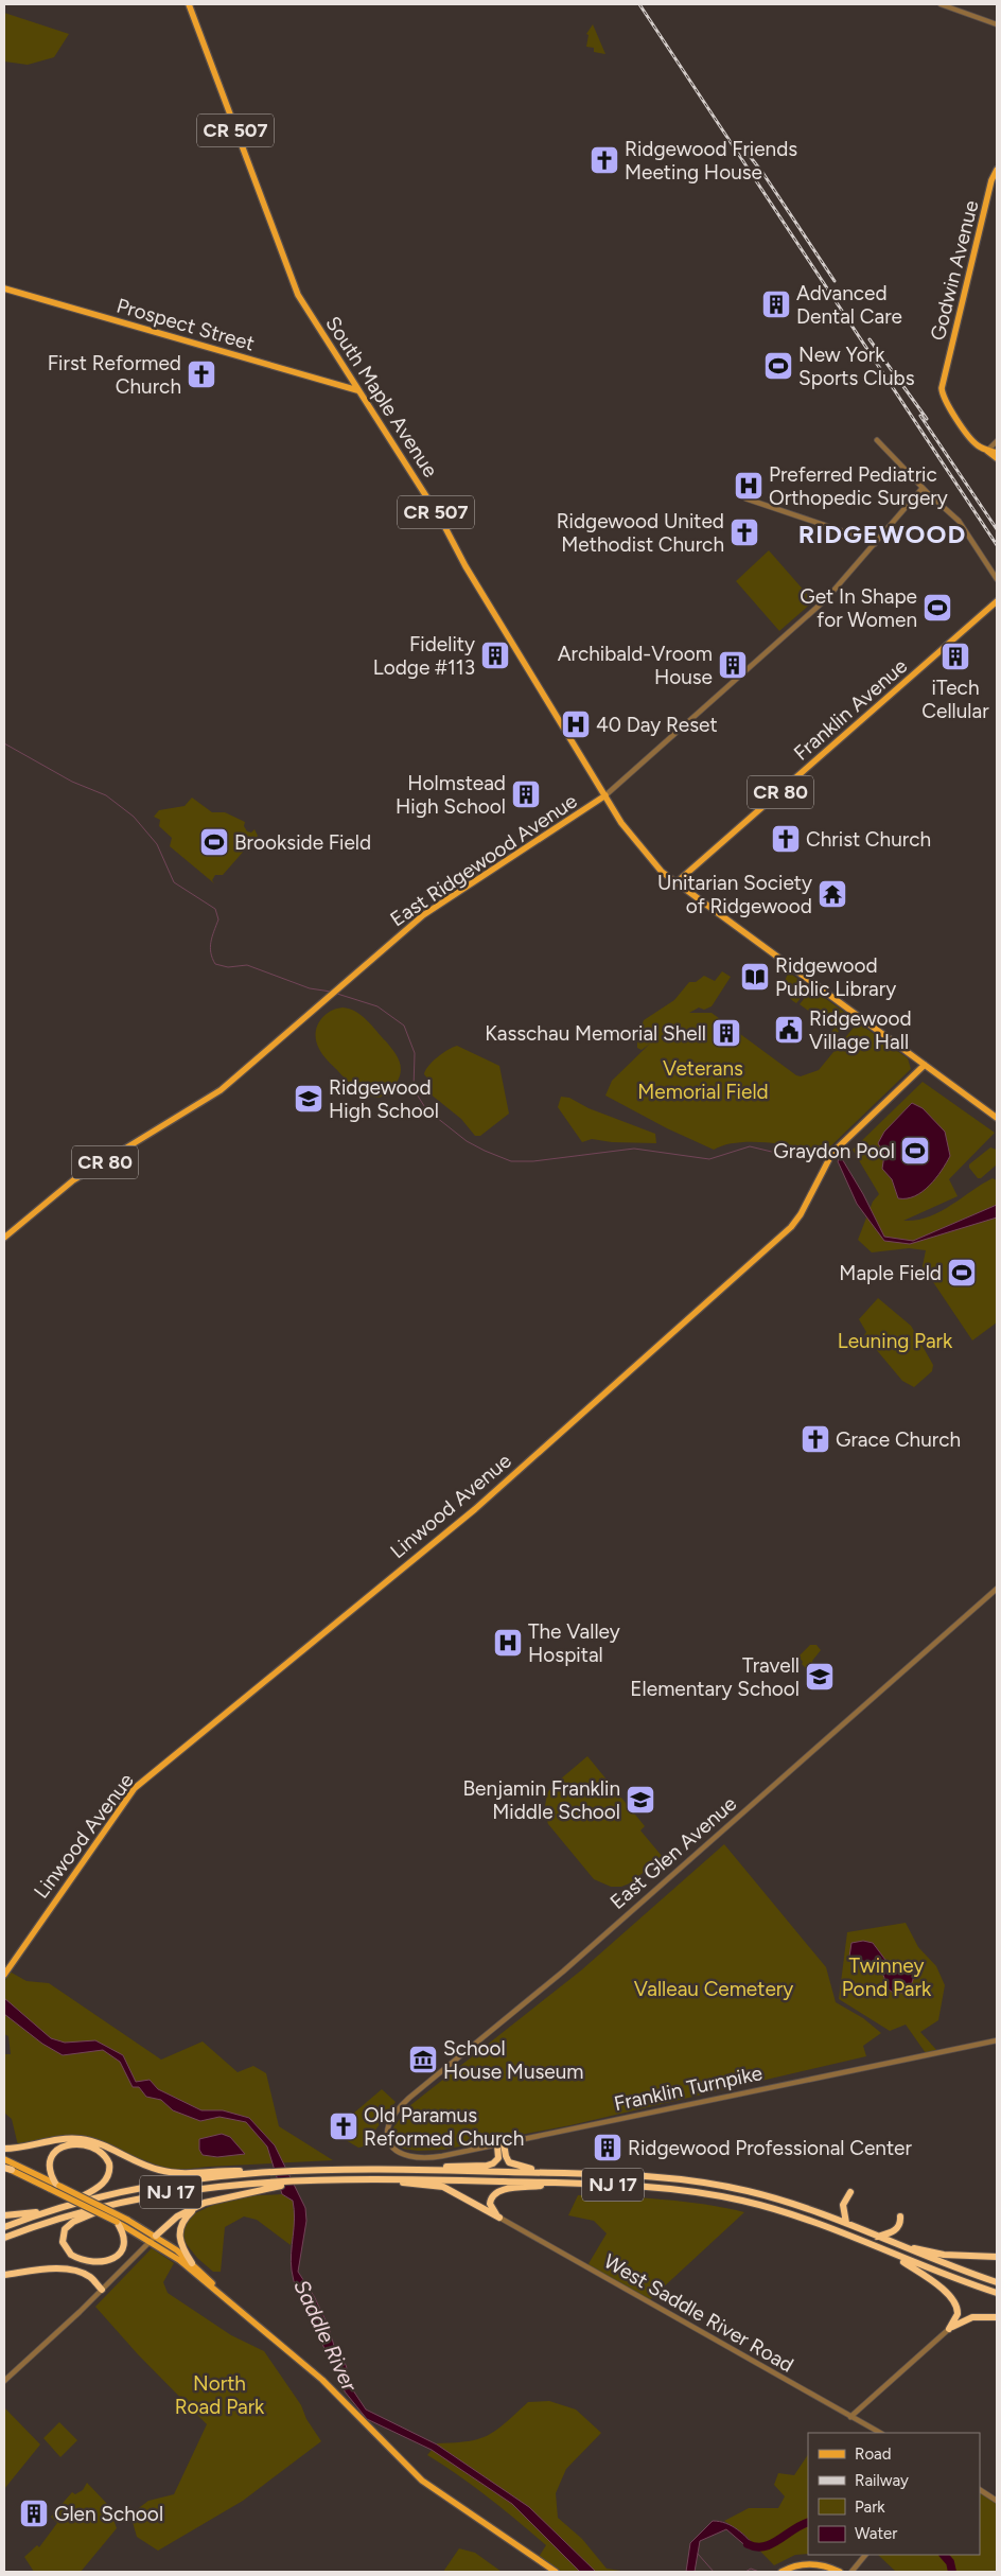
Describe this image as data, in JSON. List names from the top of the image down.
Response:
{
  "streets": {
    "highway": ["NJ 17"],
    "main road": [
      "CR 507",
      "Godwin Avenue",
      "Prospect Street",
      "South Maple Avenue",
      "Franklin Avenue",
      "CR 80",
      "East Ridgewood Avenue",
      "Linwood Avenue"
    ],
    "street": ["East Glen Avenue", "Franklin Turnpike", "West Saddle River Road"]
  },
  "crossings": [
    ["CR 507", "South Maple Avenue"],
    ["CR 507", "Franklin Avenue"],
    ["CR 507", "East Ridgewood Avenue"],
    ["CR 507", "Linwood Avenue"],
    ["Prospect Street", "South Maple Avenue"],
    ["South Maple Avenue", "East Ridgewood Avenue"],
    ["East Glen Avenue", "Franklin Turnpike"]
  ],
  "districts": ["RIDGEWOOD"],
  "water": ["Saddle River"],
  "parks": [
    "Veterans Memorial Field",
    "Leuning Park",
    "Twinney Pond Park",
    "Valleau Cemetery",
    "North Road Park"
  ],
  "places": {
    "church": [
      "Ridgewood Friends Meeting House",
      "First Reformed Church",
      "Ridgewood United Methodist Church",
      "Christ Church",
      "Grace Church",
      "Old Paramus Reformed Church"
    ],
    "building": [
      "Advanced Dental Care",
      "Fidelity Lodge #113",
      "iTech Cellular",
      "Archibald-Vroom House",
      "Holmstead High School",
      "Kasschau Memorial Shell",
      "Ridgewood Professional Center",
      "Glen School"
    ],
    "sports": [
      "New York Sports Clubs",
      "Get In Shape for Women",
      "Brookside Field",
      "Graydon Pool",
      "Maple Field"
    ],
    "hospital": ["Preferred Pediatric Orthopedic Surgery", "40 Day Reset", "The Valley Hospital"],
    "temple": ["Unitarian Society of Ridgewood"],
    "library": ["Ridgewood Public Library"],
    "public building": ["Ridgewood Village Hall"],
    "school or university": ["Ridgewood High School", "Travell Elementary School", "Benjamin Franklin Middle School"],
    "museum": ["School House Museum"]
  },
  "legend": [
    "Road",
    "Railway",
    "Park",
    "Water"
  ]
}
